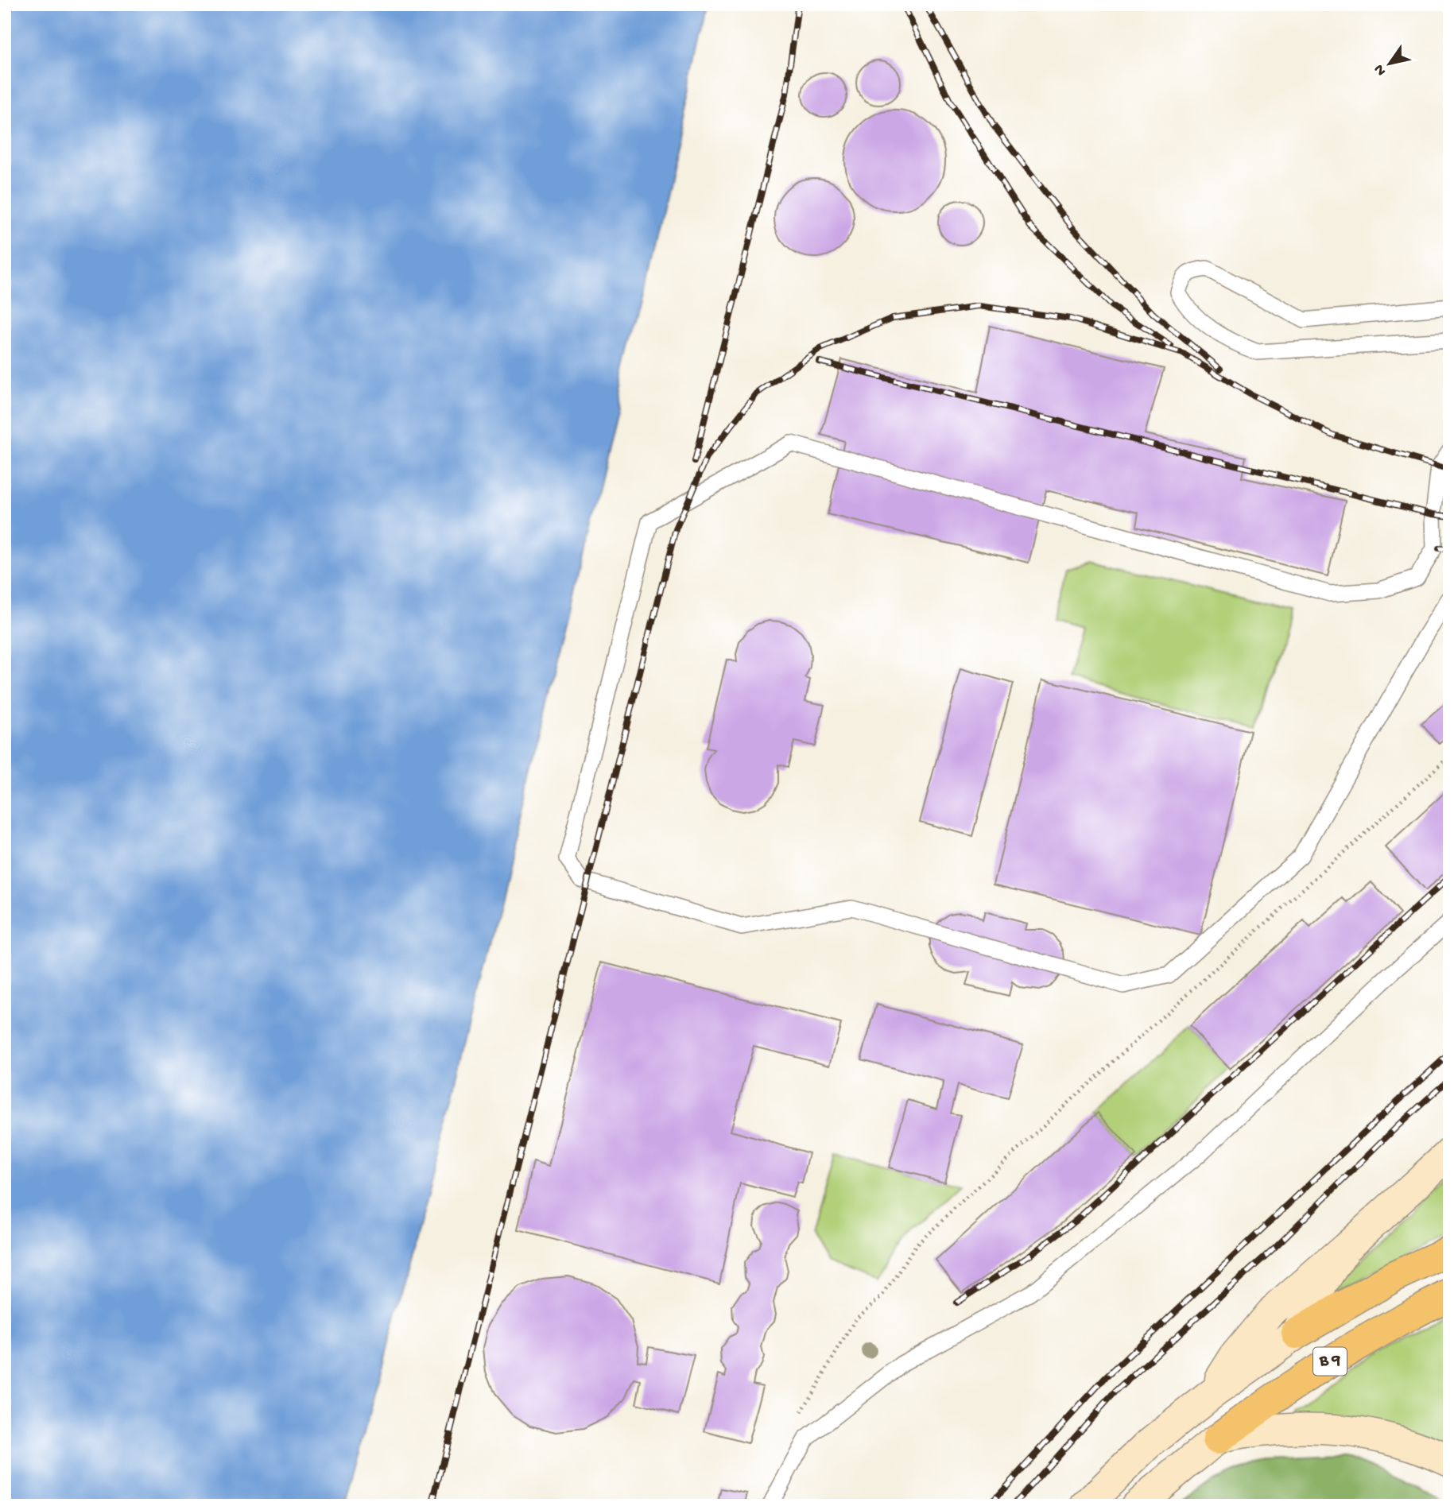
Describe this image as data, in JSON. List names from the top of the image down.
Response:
{
  "streets": {
    "highway": ["B 9"]
  },
  "north": "bottom left"
}
